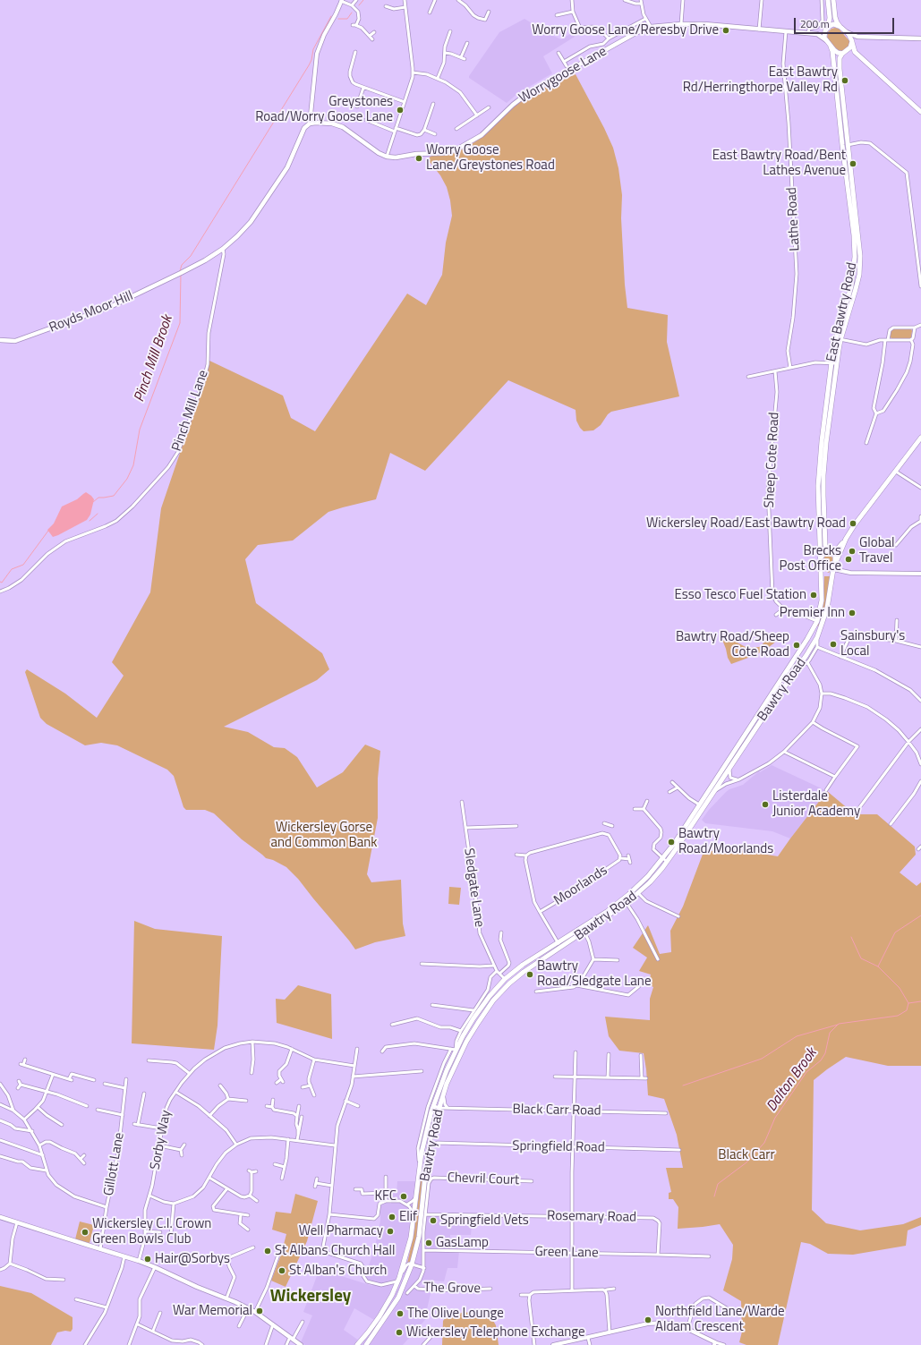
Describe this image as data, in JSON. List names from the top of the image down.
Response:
{
  "streets": {
    "main road": [
      "Worrygoose Lane",
      "Royds Moor Hill",
      "East Bawtry Road",
      "Bawtry Road"
    ],
    "street": [
      "Lathe Road",
      "Pinch Mill Lane",
      "Sheep Cote Road",
      "Moorlands",
      "Sledgate Lane",
      "Black Carr Road",
      "Sorby Way",
      "Springfield Road",
      "Gillott Lane",
      "Chevril Court",
      "Rosemary Road",
      "Green Lane",
      "The Grove"
    ]
  },
  "crossings": [
    ["Worrygoose Lane", "Lathe Road"],
    ["Worrygoose Lane", "East Bawtry Road"],
    ["Royds Moor Hill", "Pinch Mill Lane"],
    ["East Bawtry Road", "Bawtry Road"],
    ["Bawtry Road", "Moorlands"],
    ["Bawtry Road", "Sledgate Lane"],
    ["Bawtry Road", "Black Carr Road"],
    ["Bawtry Road", "Springfield Road"],
    ["Bawtry Road", "Chevril Court"],
    ["Bawtry Road", "Rosemary Road"],
    ["Bawtry Road", "Green Lane"],
    ["Bawtry Road", "The Grove"],
    ["Rosemary Road", "Green Lane"]
  ],
  "districts": ["Wickersley"],
  "water": ["Pinch Mill Brook", "Dalton Brook"],
  "parks": ["Wickersley Gorse and Common Bank", "Black Carr"],
  "places": [
    "Worry Goose Lane/Reresby Drive",
    "East Bawtry Rd/Herringthorpe Valley Rd",
    "Greystones Road/Worry Goose Lane",
    "Worry Goose Lane/Greystones Road",
    "East Bawtry Road/Bent Lathes Avenue",
    "Wickersley Road/East Bawtry Road",
    "Global Travel",
    "Brecks Post Office",
    "Esso Tesco Fuel Station",
    "Premier Inn",
    "Sainsbury's Local",
    "Bawtry Road/Sheep Cote Road",
    "Listerdale Junior Academy",
    "Bawtry Road/Moorlands",
    "Bawtry Road/Sledgate Lane",
    "KFC",
    "Elif",
    "Springfield Vets",
    "Well Pharmacy",
    "Wickersley C.I. Crown Green Bowls Club",
    "GasLamp",
    "St Albans Church Hall",
    "Hair@Sorbys",
    "St Alban's Church",
    "War Memorial",
    "The Olive Lounge",
    "Northfield Lane/Warde Aldam Crescent",
    "Wickersley Telephone Exchange"
  ],
  "scale_bar": "200 m"
}
